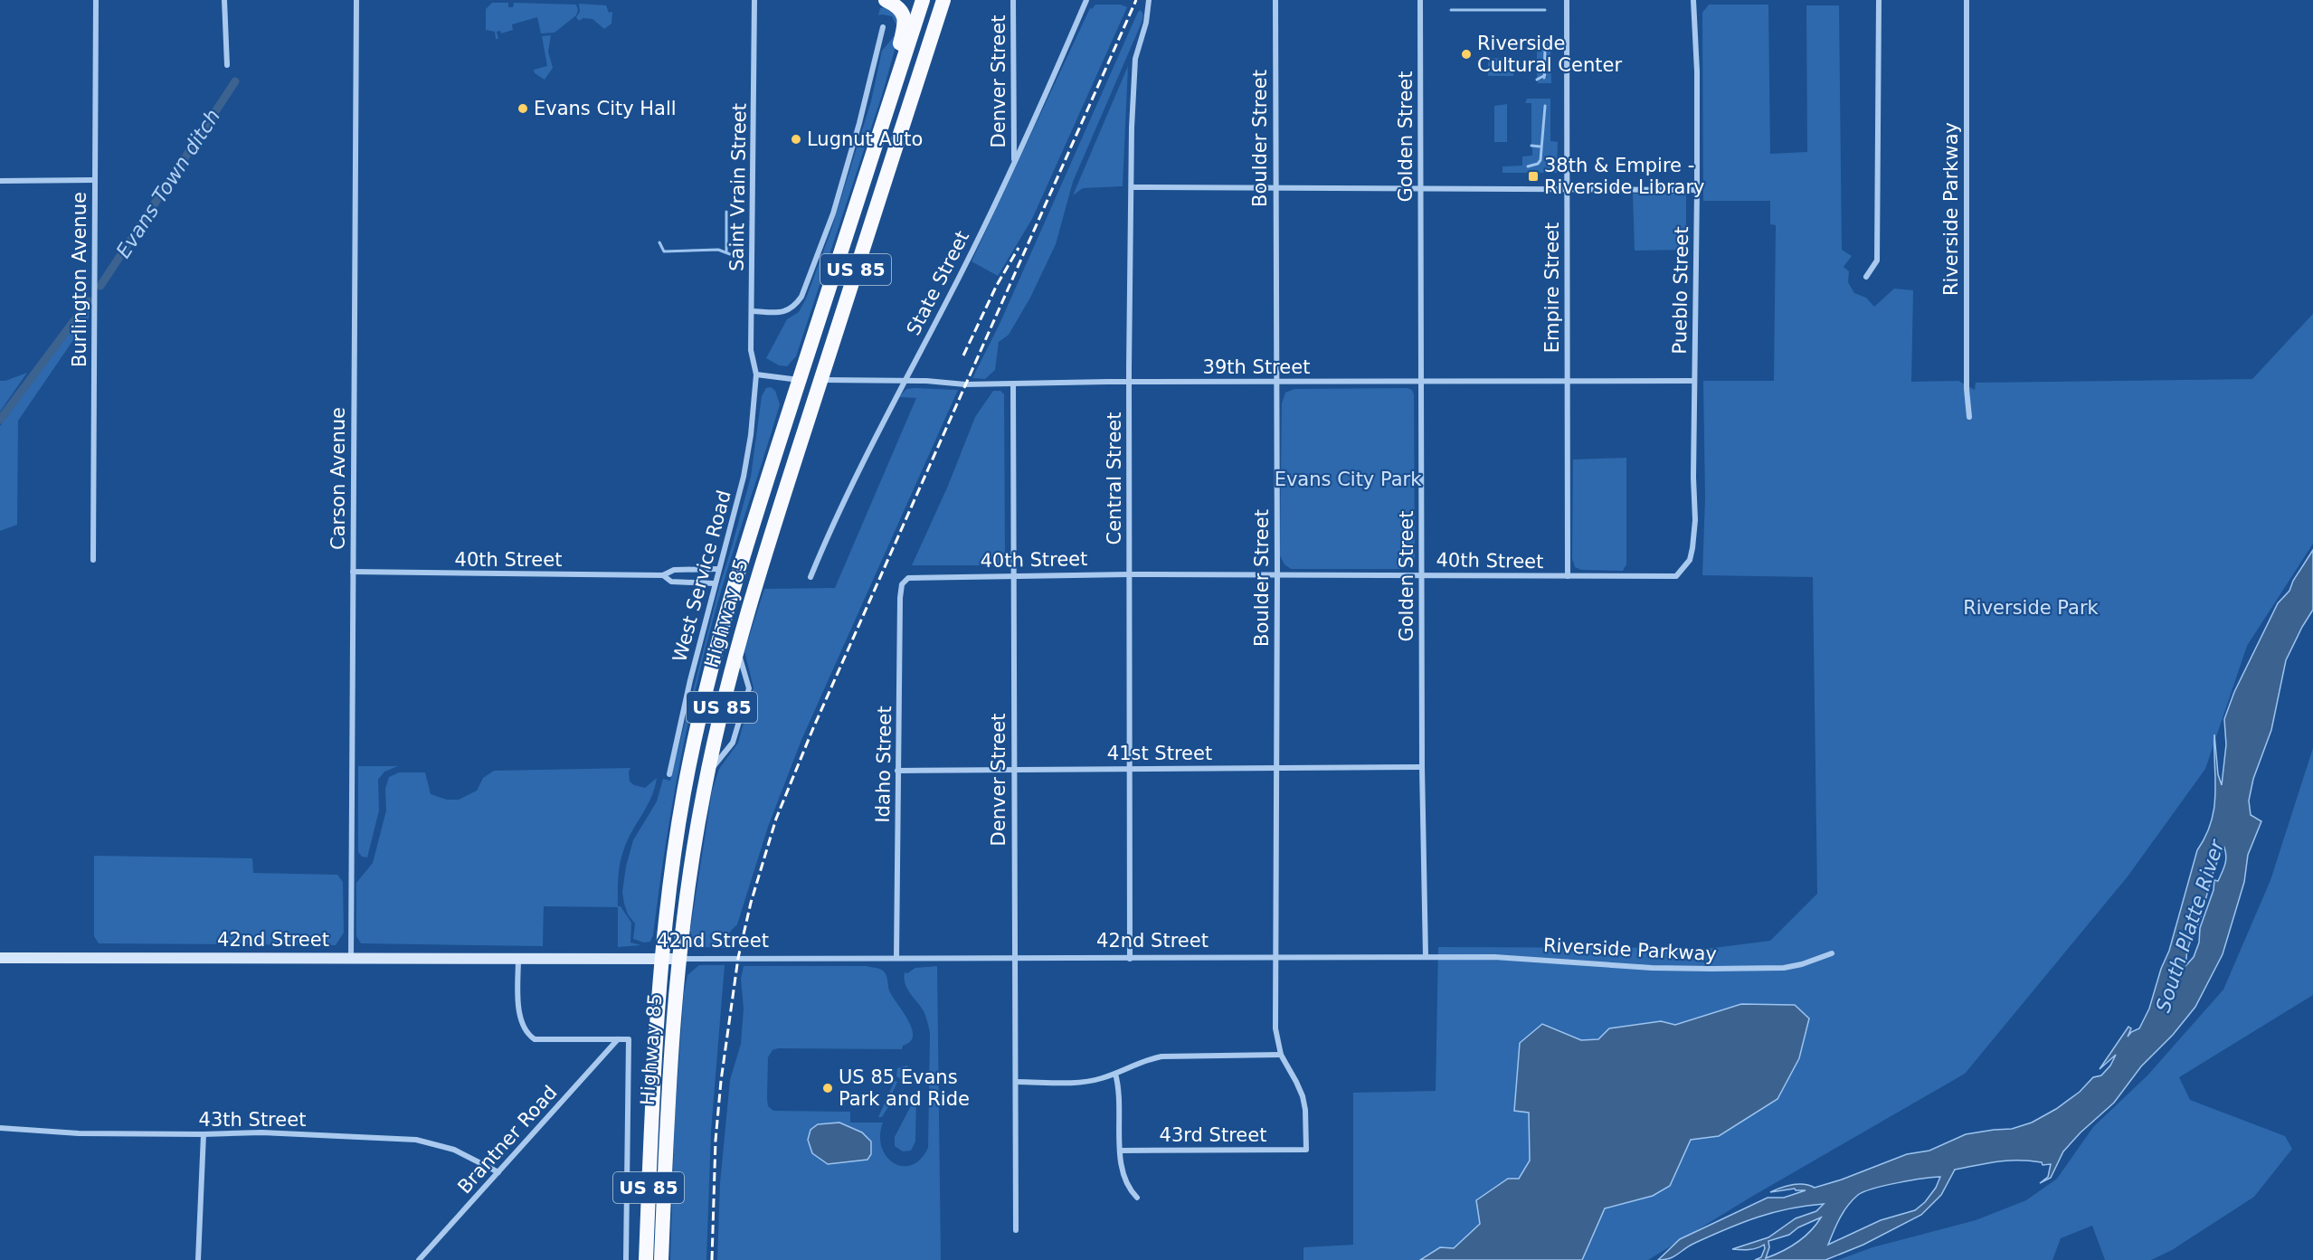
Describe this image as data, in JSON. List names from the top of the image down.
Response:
{
  "streets": {
    "highway": ["US 85", "Highway 85"],
    "main road": ["42nd Street"],
    "street": [
      "Denver Street",
      "Golden Street",
      "Boulder Street",
      "Saint Vrain Street",
      "Riverside Parkway",
      "Burlington Avenue",
      "State Street",
      "Empire Street",
      "Pueblo Street",
      "39th Street",
      "Carson Avenue",
      "Central Street",
      "40th Street",
      "West Service Road",
      "41st Street",
      "Idaho Street",
      "43th Street",
      "43rd Street",
      "Brantner Road"
    ]
  },
  "crossings": [
    ["Denver Street", "State Street"],
    ["Denver Street", "39th Street"],
    ["Denver Street", "40th Street"],
    ["Denver Street", "41st Street"],
    ["Denver Street", "42nd Street"],
    ["Golden Street", "Riverside Parkway"],
    ["Golden Street", "39th Street"],
    ["Golden Street", "40th Street"],
    ["Golden Street", "41st Street"],
    ["Golden Street", "42nd Street"],
    ["Boulder Street", "39th Street"],
    ["Boulder Street", "40th Street"],
    ["Boulder Street", "41st Street"],
    ["Boulder Street", "42nd Street"],
    ["Boulder Street", "43rd Street"],
    ["Saint Vrain Street", "West Service Road"],
    ["Riverside Parkway", "42nd Street"],
    ["State Street", "39th Street"],
    ["Empire Street", "39th Street"],
    ["Empire Street", "40th Street"],
    ["Pueblo Street", "39th Street"],
    ["Pueblo Street", "40th Street"],
    ["39th Street", "Central Street"],
    ["39th Street", "Highway 85"],
    ["Carson Avenue", "40th Street"],
    ["Carson Avenue", "42nd Street"],
    ["Central Street", "40th Street"],
    ["Central Street", "41st Street"],
    ["Central Street", "42nd Street"],
    ["40th Street", "West Service Road"],
    ["40th Street", "Idaho Street"],
    ["Highway 85", "42nd Street"],
    ["41st Street", "Idaho Street"],
    ["Idaho Street", "42nd Street"],
    ["43th Street", "Brantner Road"]
  ],
  "water": ["Evans Town ditch", "South Platte River"],
  "parks": ["Evans City Park", "Riverside Park"],
  "places": {
    "other": [
      "Riverside Cultural Center",
      "Evans City Hall",
      "Lugnut Auto",
      "US 85 Evans Park and Ride"
    ],
    "transit": ["38th & Empire - Riverside Library"]
  }
}
